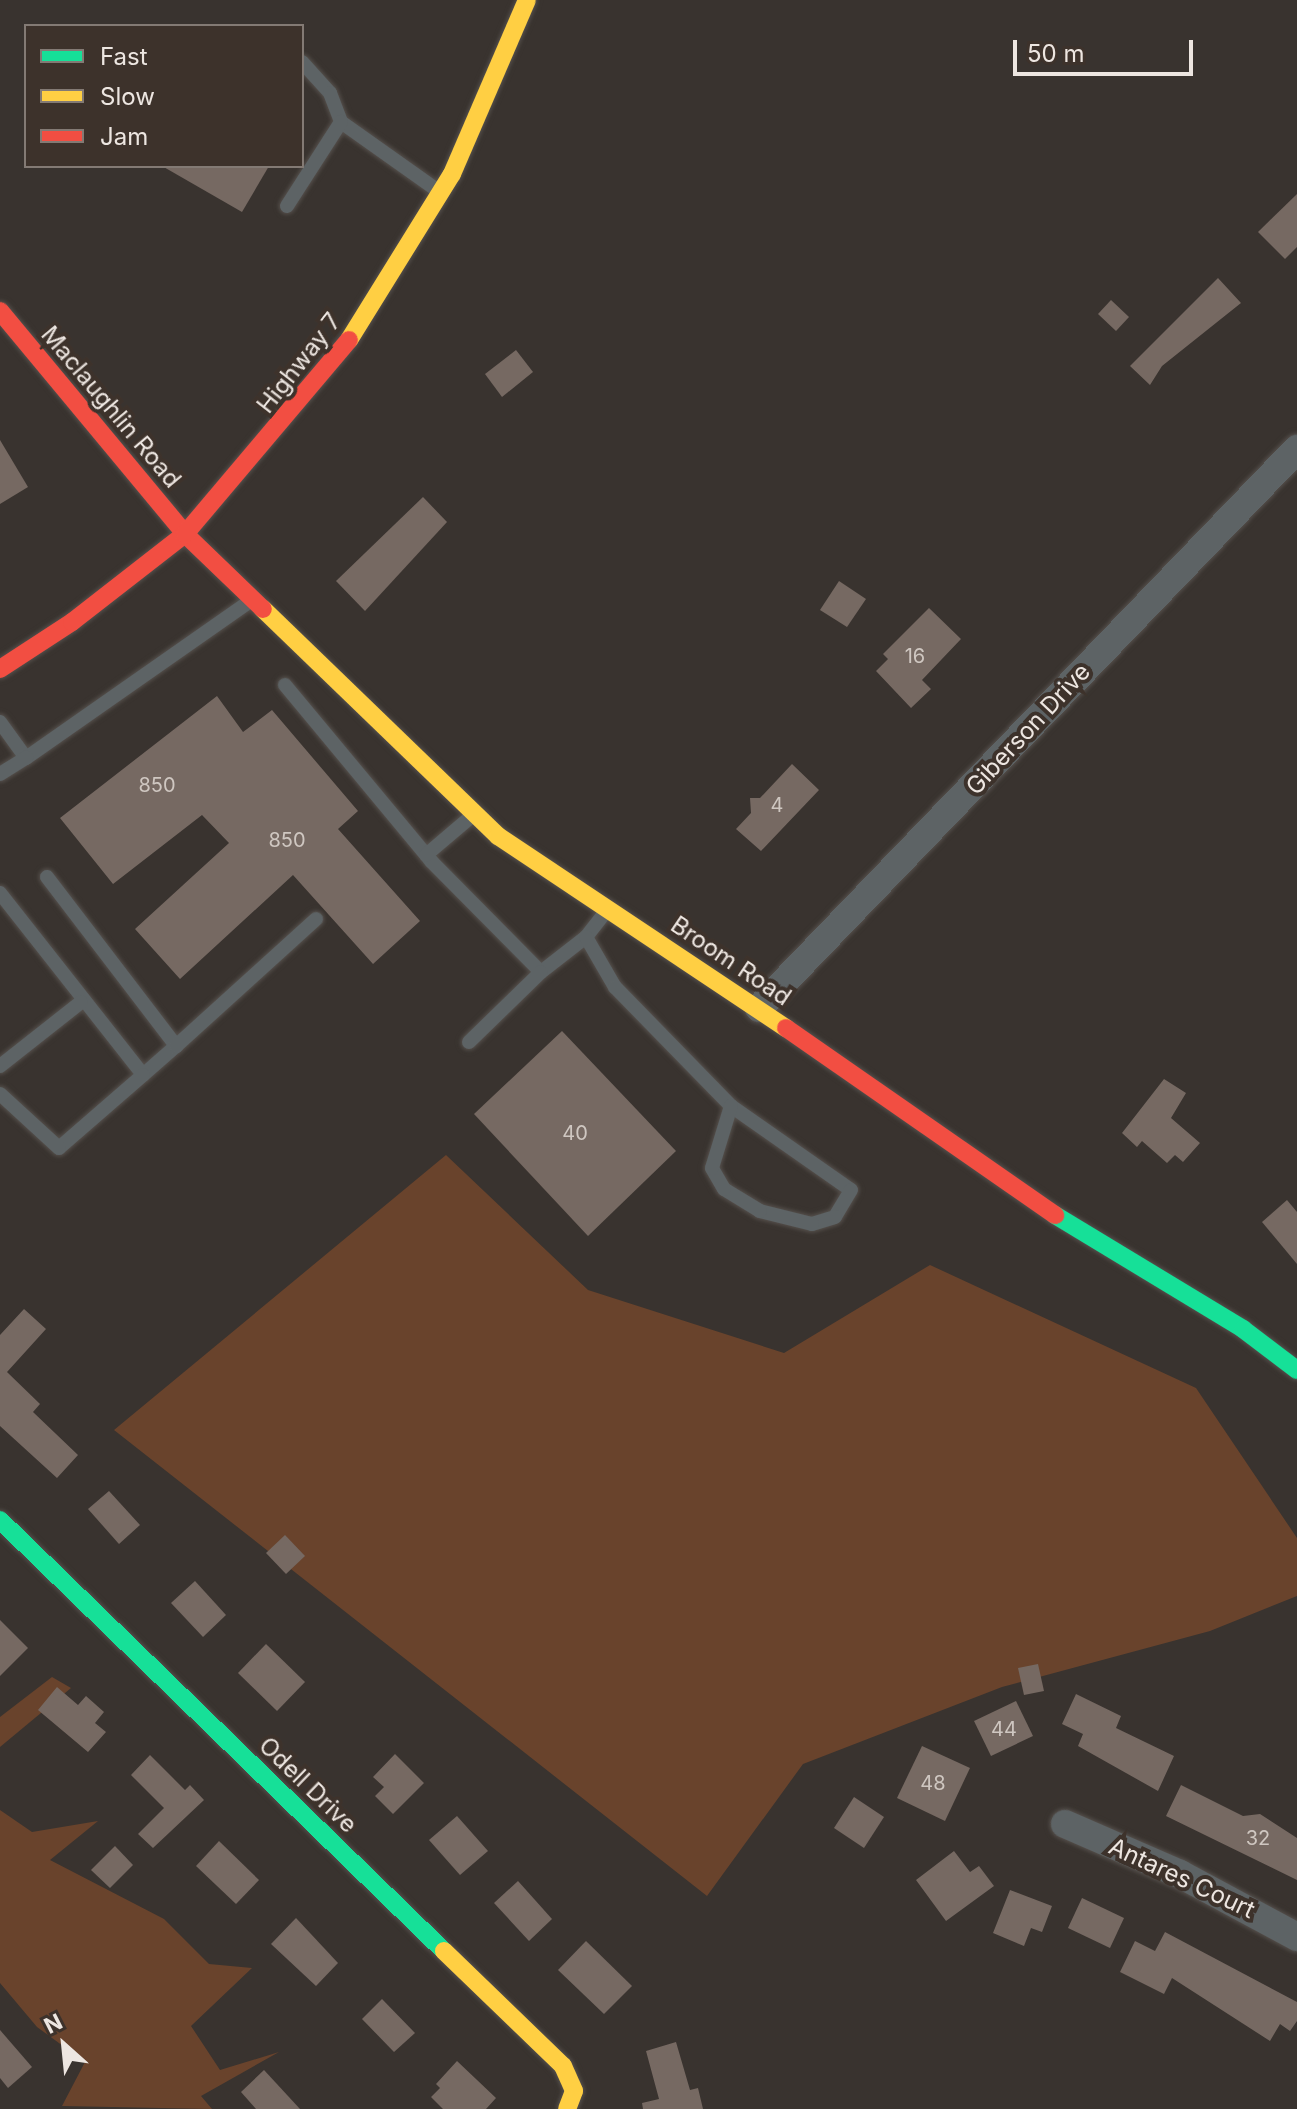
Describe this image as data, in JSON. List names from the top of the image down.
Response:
{
  "streets": {
    "street": [
      "Highway 7",
      "Maclaughlin Road",
      "Giberson Drive",
      "Broom Road",
      "Odell Drive",
      "Antares Court"
    ]
  },
  "crossings": [
    ["Highway 7", "Maclaughlin Road"],
    ["Highway 7", "Broom Road"],
    ["Maclaughlin Road", "Broom Road"],
    ["Giberson Drive", "Broom Road"]
  ],
  "house_numbers": [
    "16",
    "850",
    "4",
    "850",
    "40",
    "44",
    "48",
    "32"
  ],
  "legend": ["Fast", "Slow", "Jam"],
  "scale_bar": "50 m",
  "north": "top left"
}
